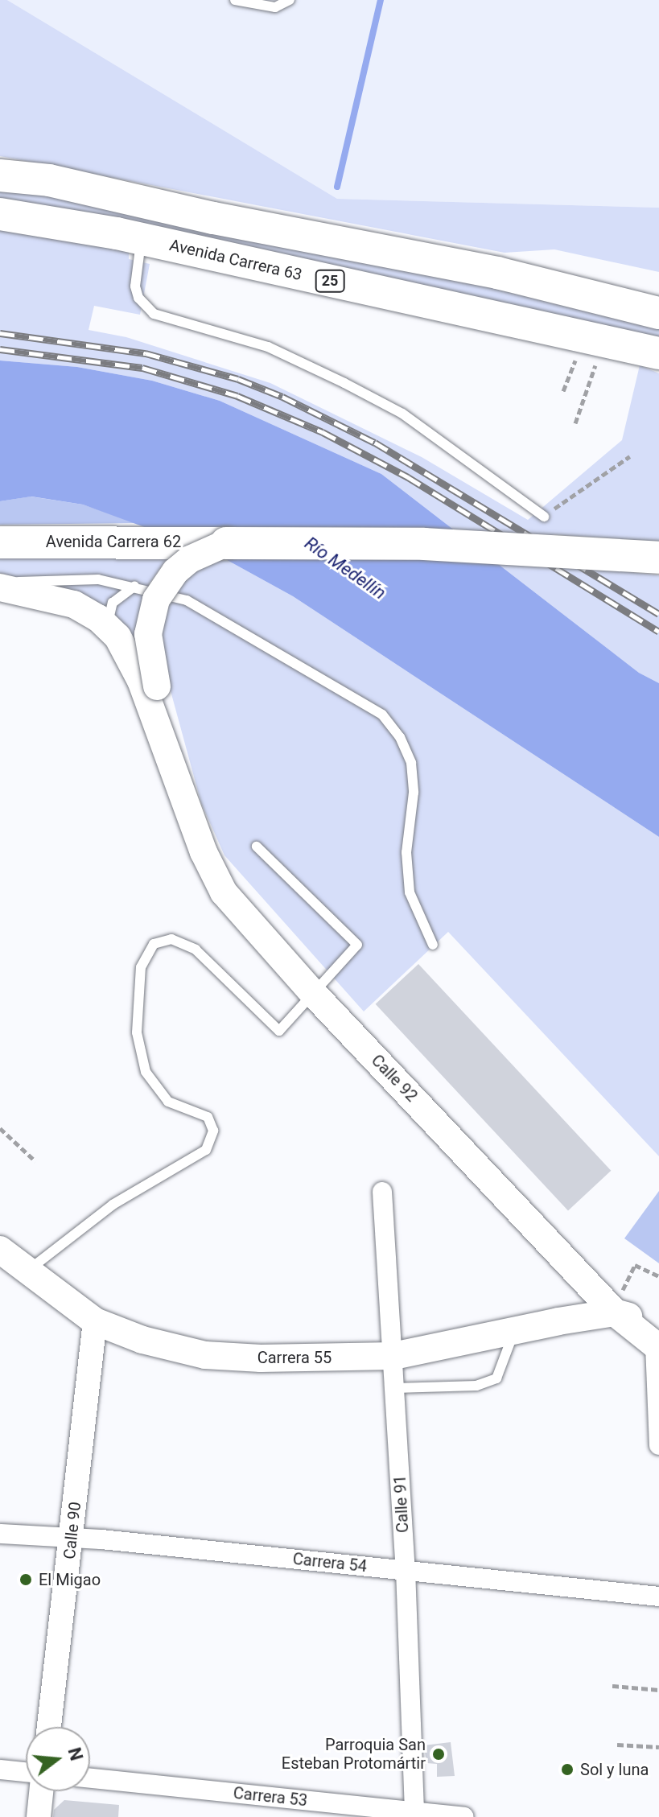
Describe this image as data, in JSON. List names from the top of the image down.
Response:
{
  "streets": {
    "highway": ["Avenida Carrera 63", "25", "Avenida Carrera 62"],
    "main road": ["Calle 92", "Carrera 55"],
    "street": [
      "Calle 91",
      "Calle 90",
      "Carrera 54",
      "Carrera 53"
    ]
  },
  "crossings": [
    ["Avenida Carrera 62", "Calle 92"],
    ["Calle 92", "Carrera 55"],
    ["Carrera 55", "Calle 91"],
    ["Carrera 55", "Calle 90"],
    ["Calle 91", "Carrera 54"],
    ["Calle 91", "Carrera 53"],
    ["Calle 90", "Carrera 54"]
  ],
  "water": ["Río Medellín"],
  "places": ["El Migao", "Parroquia San Esteban Protomártir", "Sol y luna"],
  "north": "right"
}
